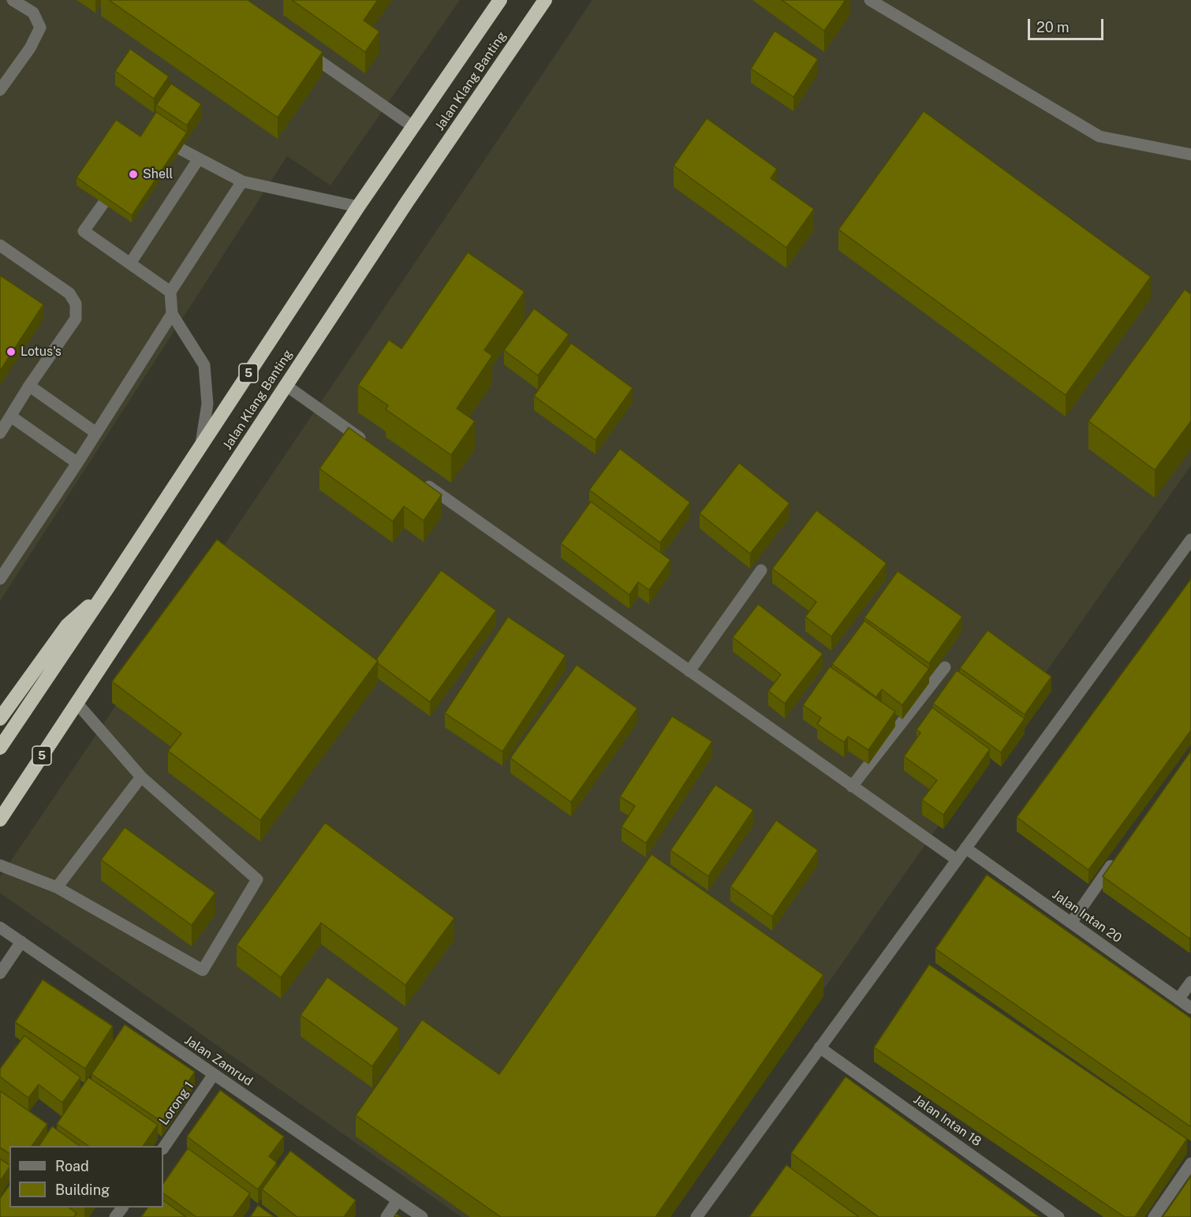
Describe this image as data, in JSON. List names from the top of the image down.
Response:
{
  "streets": {
    "highway": ["Jalan Klang Banting", "5"],
    "street": [
      "Jalan Intan 20",
      "Jalan Zamrud",
      "Lorong 1",
      "Jalan Intan 18"
    ]
  },
  "crossings": [
    ["Jalan Zamrud", "Lorong 1"]
  ],
  "places": ["Shell", "Lotus's"],
  "legend": ["Road", "Building"],
  "scale_bar": "20 m"
}
